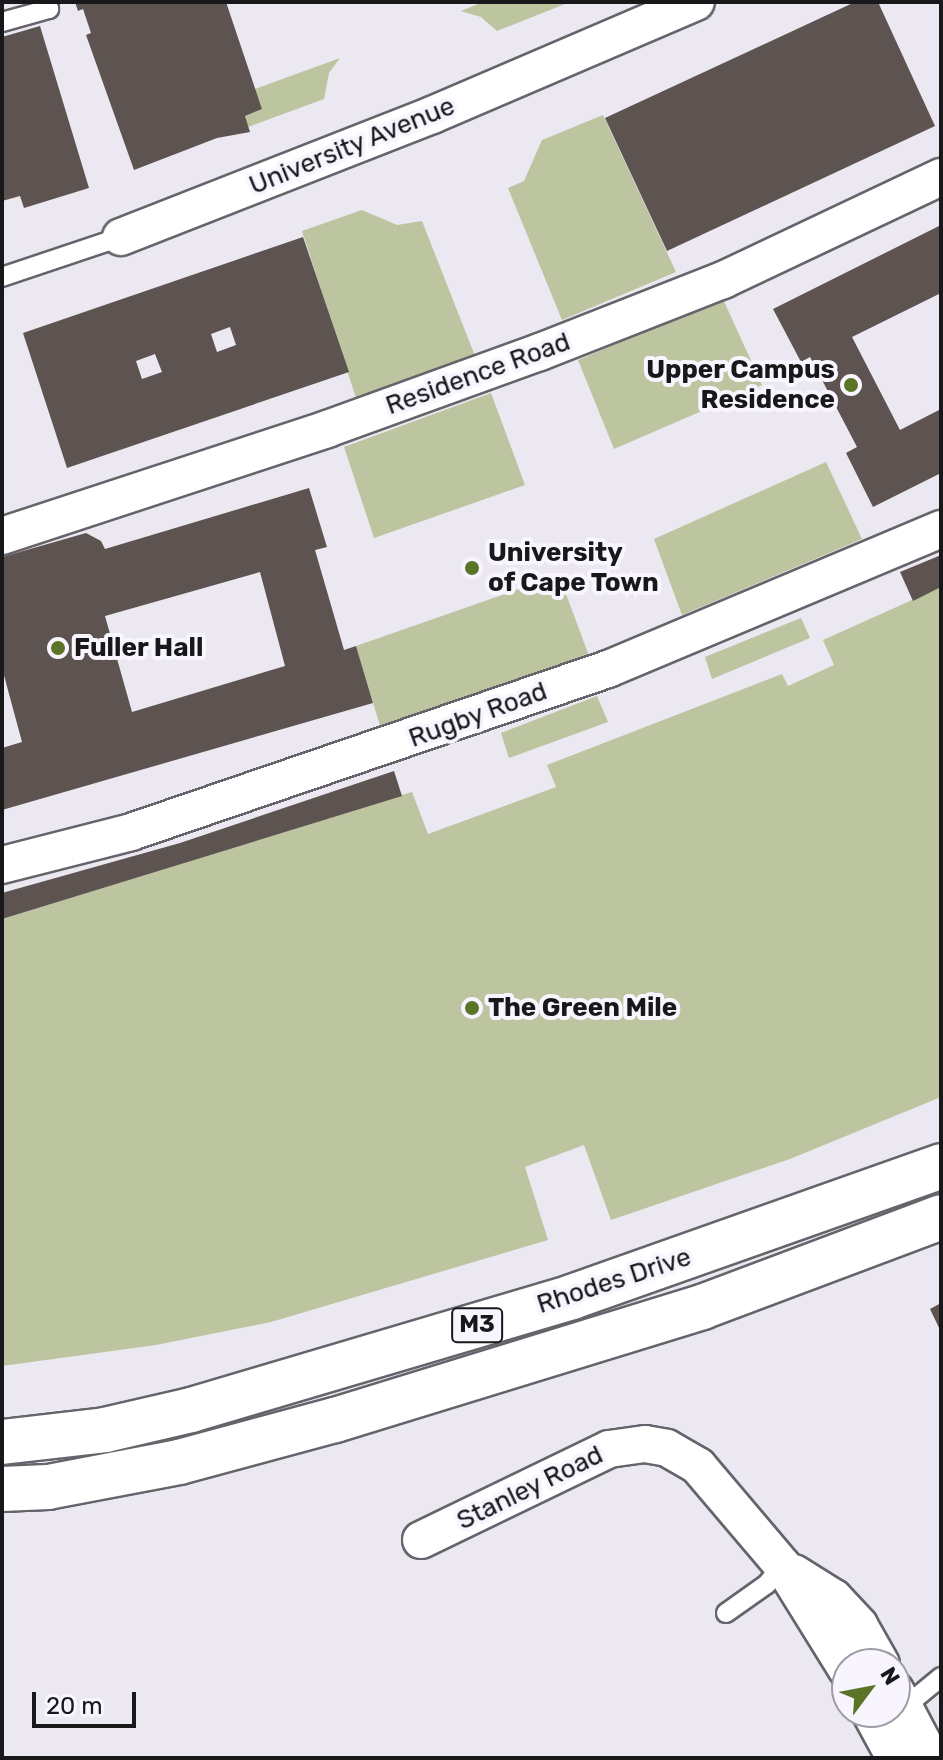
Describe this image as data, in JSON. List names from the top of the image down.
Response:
{
  "streets": {
    "highway": ["Rhodes Drive", "M3"],
    "street": [
      "University Avenue",
      "Residence Road",
      "Rugby Road",
      "Stanley Road"
    ]
  },
  "places": [
    "Upper Campus Residence",
    "University of Cape Town",
    "Fuller Hall",
    "The Green Mile"
  ],
  "scale_bar": "20 m",
  "north": "top right"
}
